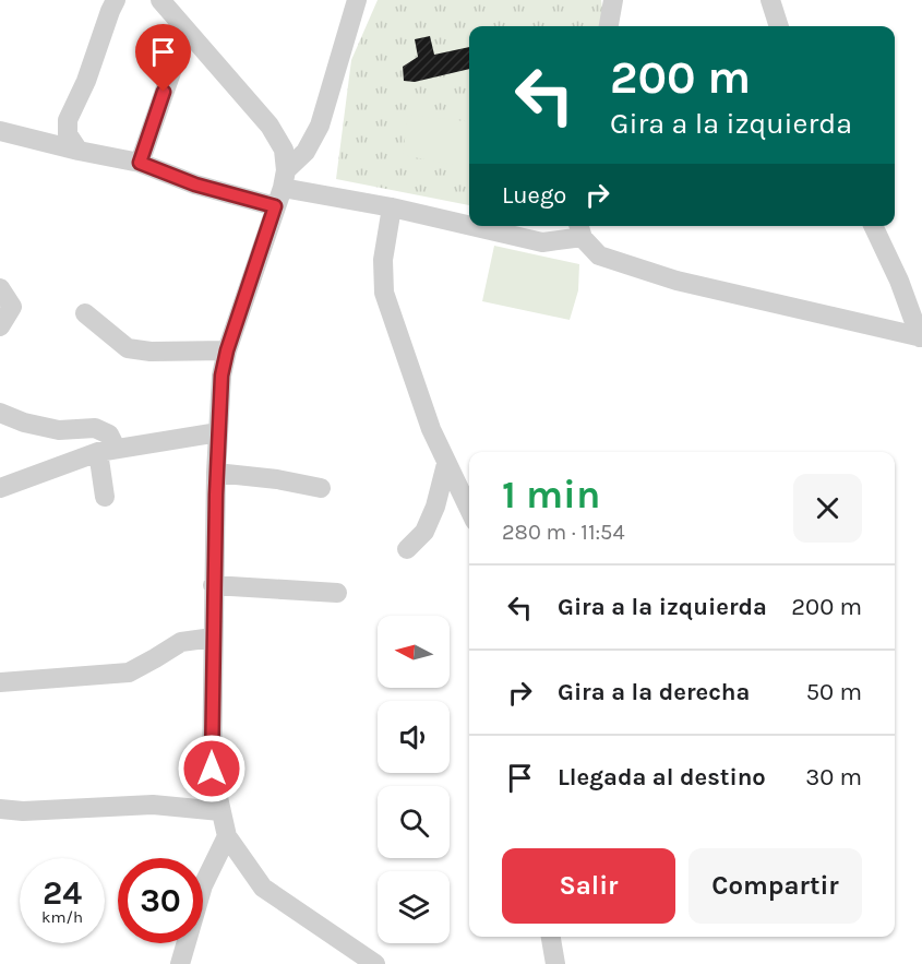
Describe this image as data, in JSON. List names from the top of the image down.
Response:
{
  "north": "left",
  "page": {
    "turn": ["200 m", "Gira a la izquierda"],
    "then": "Luego",
    "heading": ["1 min", "280 m · 11:54"],
    "list": [
      {
        "name": "Gira a la izquierda",
        "value": "200 m"
      },
      {
        "name": "Gira a la derecha",
        "value": "50 m"
      },
      {
        "name": "Llegada al destino",
        "value": "30 m"
      }
    ],
    "buttons": ["Salir", "Compartir"],
    "speed": "24 km/h",
    "limit": "30"
  }
}
